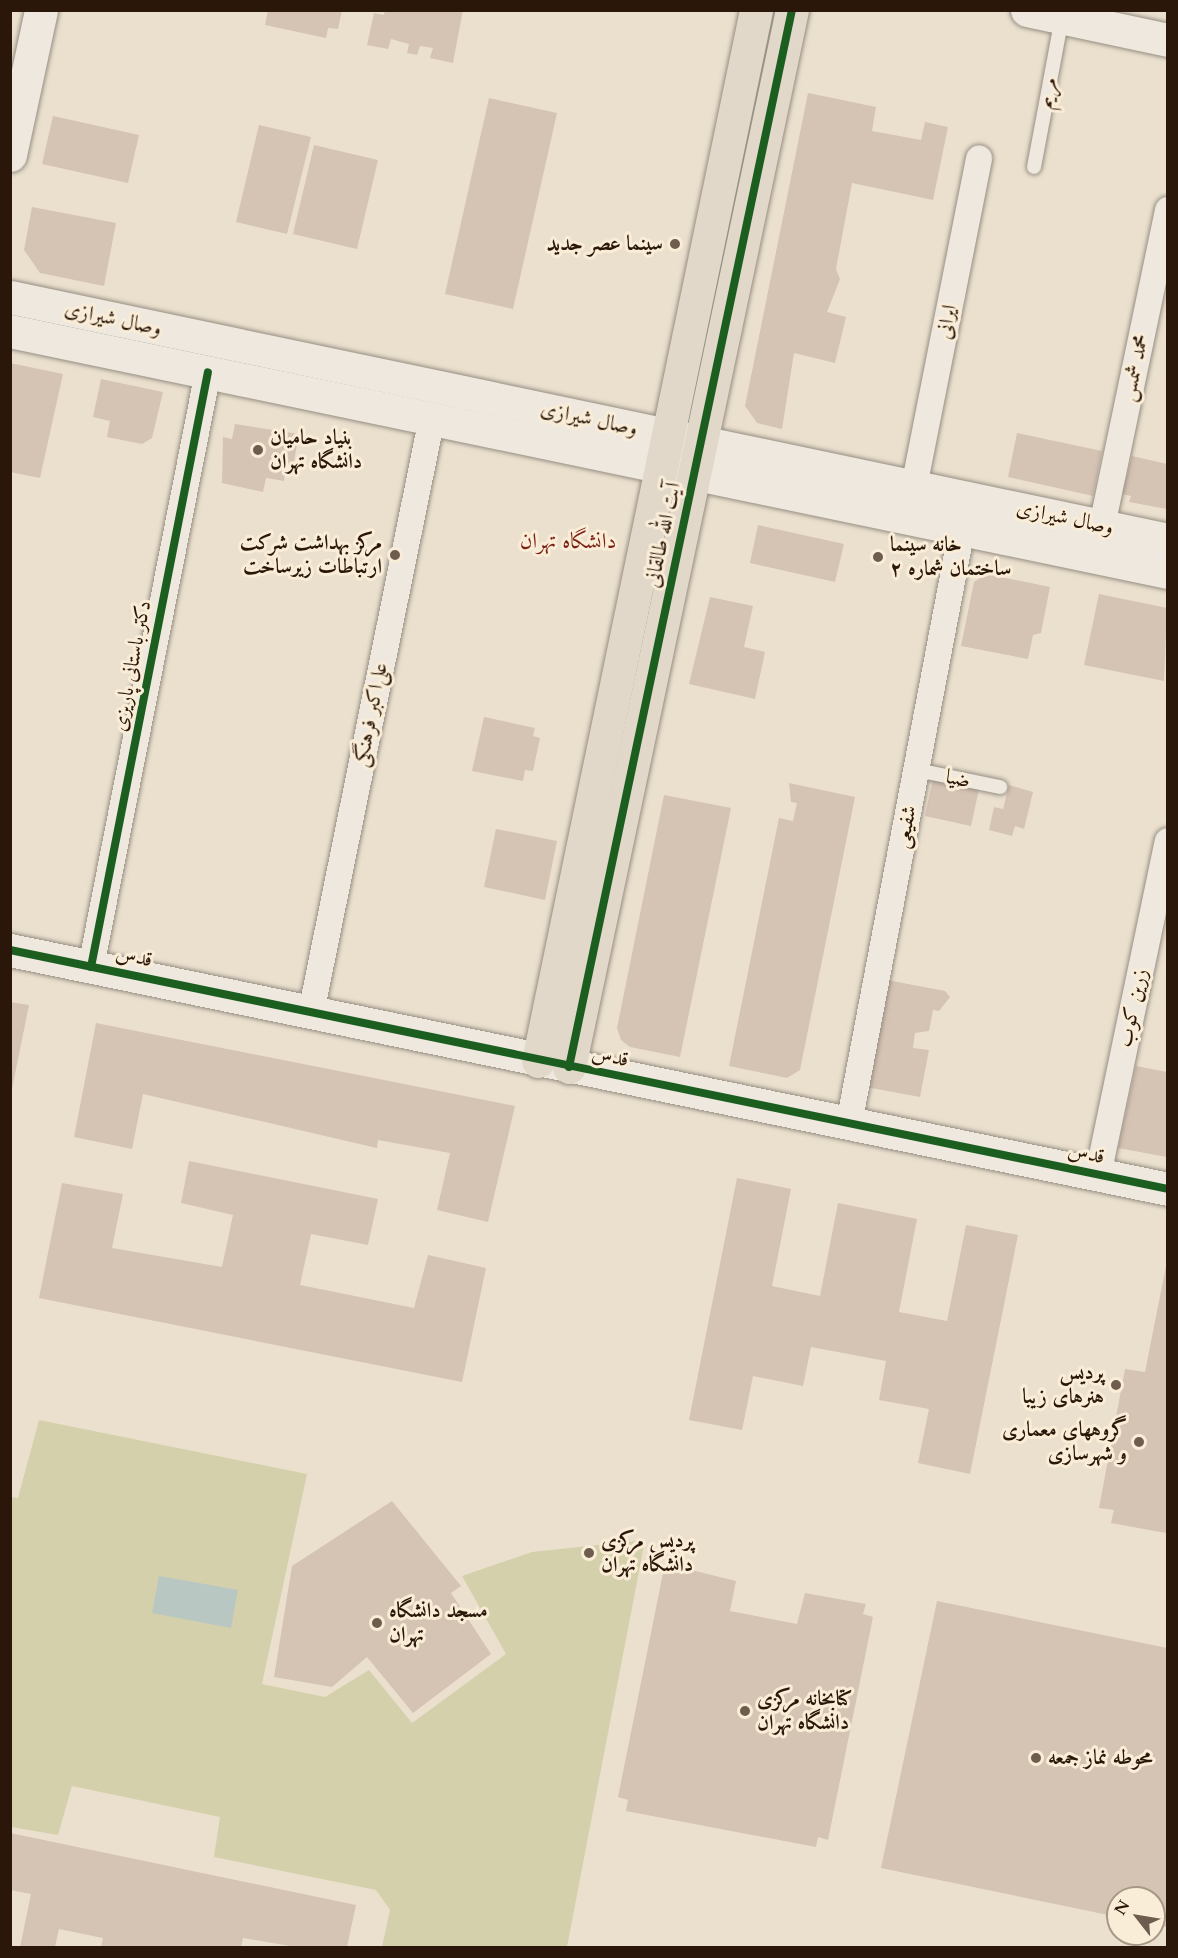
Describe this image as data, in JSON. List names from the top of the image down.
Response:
{
  "streets": {
    "main road": ["وصال شیرازی", "آیت الله طالقانی", "قدس"],
    "street": [
      "ایرانی",
      "محمد شمس",
      "دکتر باستانی پاریزی",
      "علی‌اکبر فرهنگی",
      "شفیعی",
      "زرین کوب"
    ],
    "lane": ["مریم", "ضیا"]
  },
  "crossings": [
    ["وصال شیرازی", "ایرانی"],
    ["وصال شیرازی", "محمد شمس"],
    ["وصال شیرازی", "آیت الله طالقانی"],
    ["وصال شیرازی", "دکتر باستانی پاریزی"],
    ["وصال شیرازی", "علی‌اکبر فرهنگی"],
    ["وصال شیرازی", "شفیعی"],
    ["آیت الله طالقانی", "قدس"],
    ["دکتر باستانی پاریزی", "قدس"],
    ["علی‌اکبر فرهنگی", "قدس"],
    ["ضیا", "شفیعی"],
    ["شفیعی", "قدس"],
    ["قدس", "زرین کوب"]
  ],
  "districts": ["دانشگاه تهران"],
  "places": [
    "سینما عصر جدید",
    "بنیاد حامیان دانشگاه تهران",
    "مرکز بهداشت شرکت ارتباطات زیرساخت",
    "خانه سینما ساختمان شماره ۲",
    "پردیس هنرهای زیبا",
    "گروههای معماری و شهرسازی",
    "پردیس مرکزی دانشگاه‌ تهران",
    "مسجد دانشگاه تهران",
    "کتابخانه مرکزی دانشگاه تهران",
    "محوطه نماز جمعه"
  ],
  "north": "top left"
}
